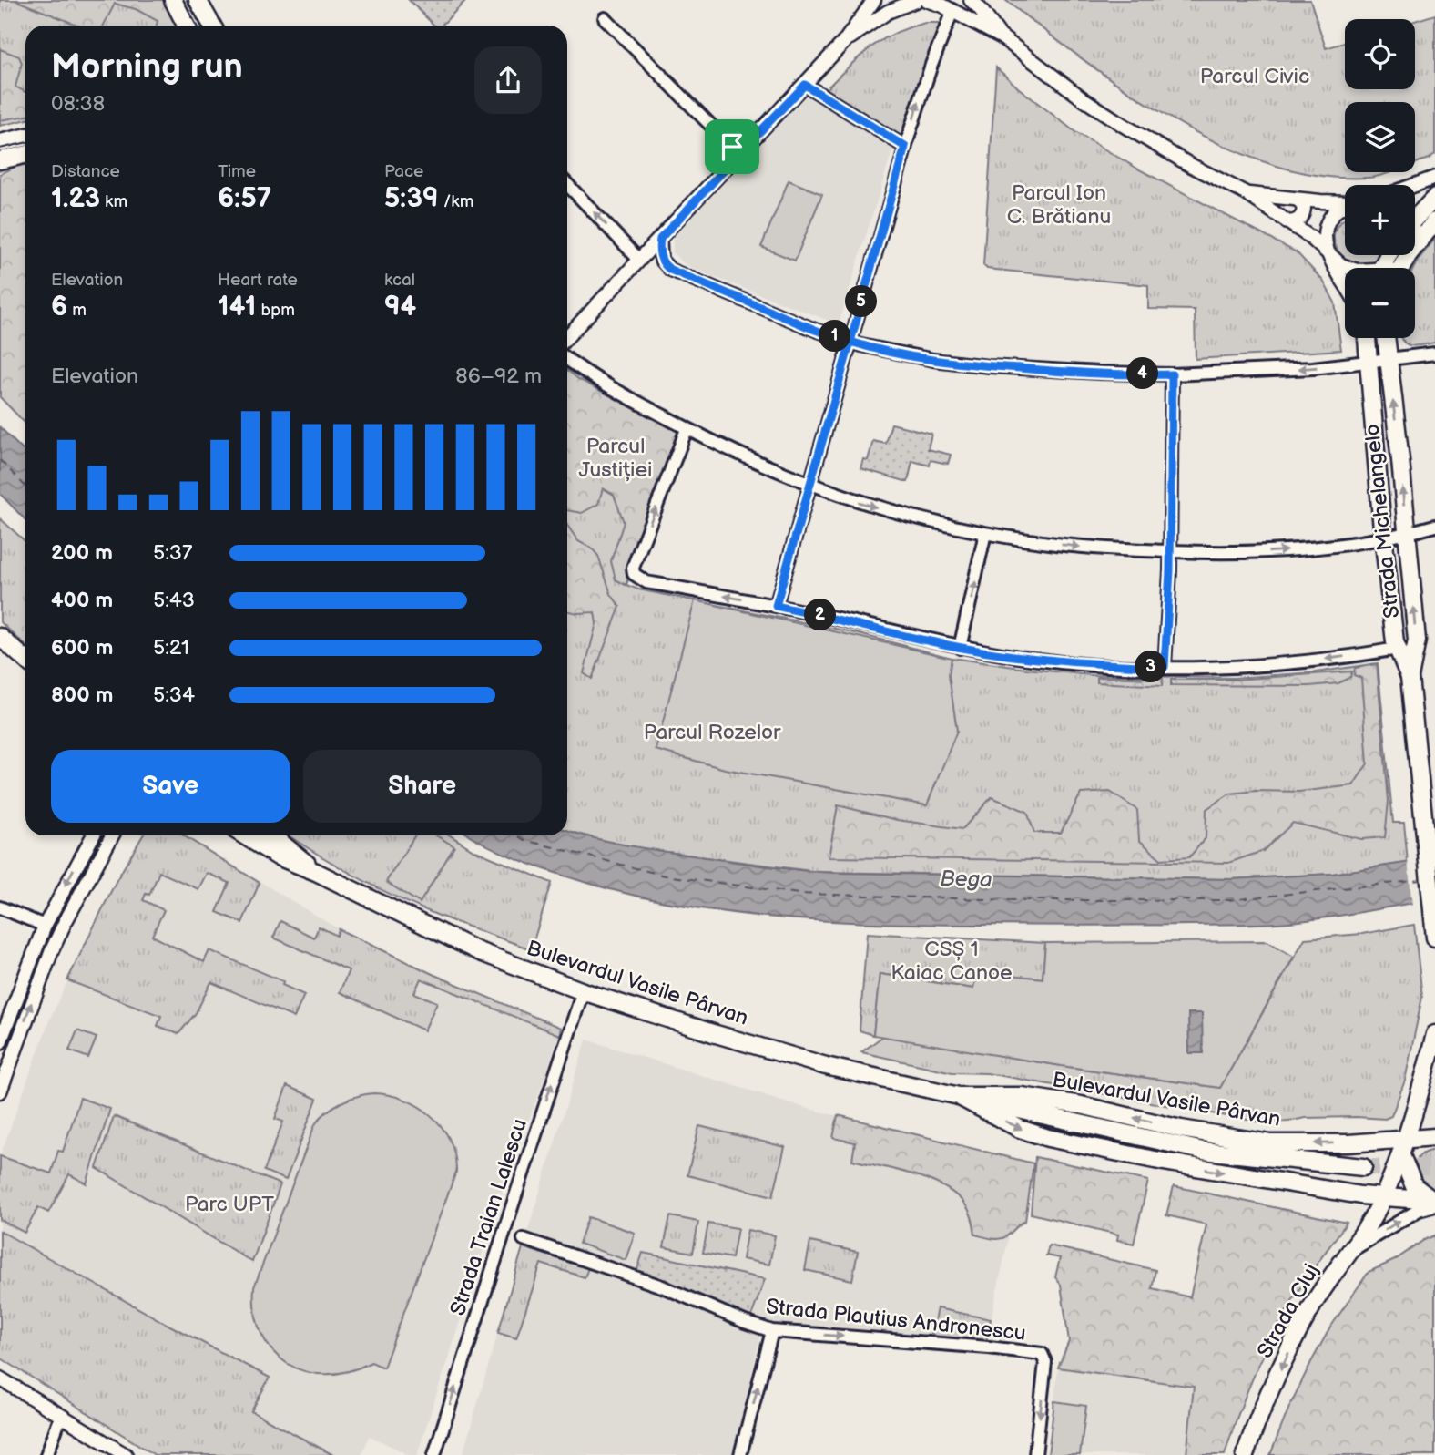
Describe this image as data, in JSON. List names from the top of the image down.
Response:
{
  "streets": {
    "main road": ["Strada Michelangelo", "Bulevardul Vasile Pârvan", "Strada Cluj"],
    "street": ["Strada Traian Lalescu", "Strada Plautius Andronescu"]
  },
  "crossings": [
    ["Bulevardul Vasile Pârvan", "Strada Traian Lalescu"],
    ["Bulevardul Vasile Pârvan", "Strada Cluj"]
  ],
  "one_way": ["Strada Traian Lalescu", "Strada Cluj"],
  "water": ["Bega"],
  "parks": [
    "Parcul Civic",
    "Parcul Ion C. Brătianu",
    "Parcul Justiției",
    "Parcul Rozelor",
    "CSȘ 1 Kaiac Canoe",
    "Parc UPT"
  ],
  "page": {
    "map_buttons": ["+", "−"],
    "heading": ["Morning run", "08:38"],
    "stats": [
      ["Distance", "1.23 km"],
      ["Time", "6:57"],
      ["Pace", "5:39 /km"],
      ["Elevation", "6 m"],
      ["Heart rate", "141 bpm"],
      ["kcal", "94"]
    ],
    "pins": [
      "5",
      "1",
      "4",
      "2",
      "3"
    ],
    "chart": ["Elevation", "86–92 m"],
    "list": [
      {
        "name": "200 m",
        "note": "5:37"
      },
      {
        "name": "400 m",
        "note": "5:43"
      },
      {
        "name": "600 m",
        "note": "5:21"
      },
      {
        "name": "800 m",
        "note": "5:34"
      }
    ],
    "buttons": ["Save", "Share"]
  }
}
